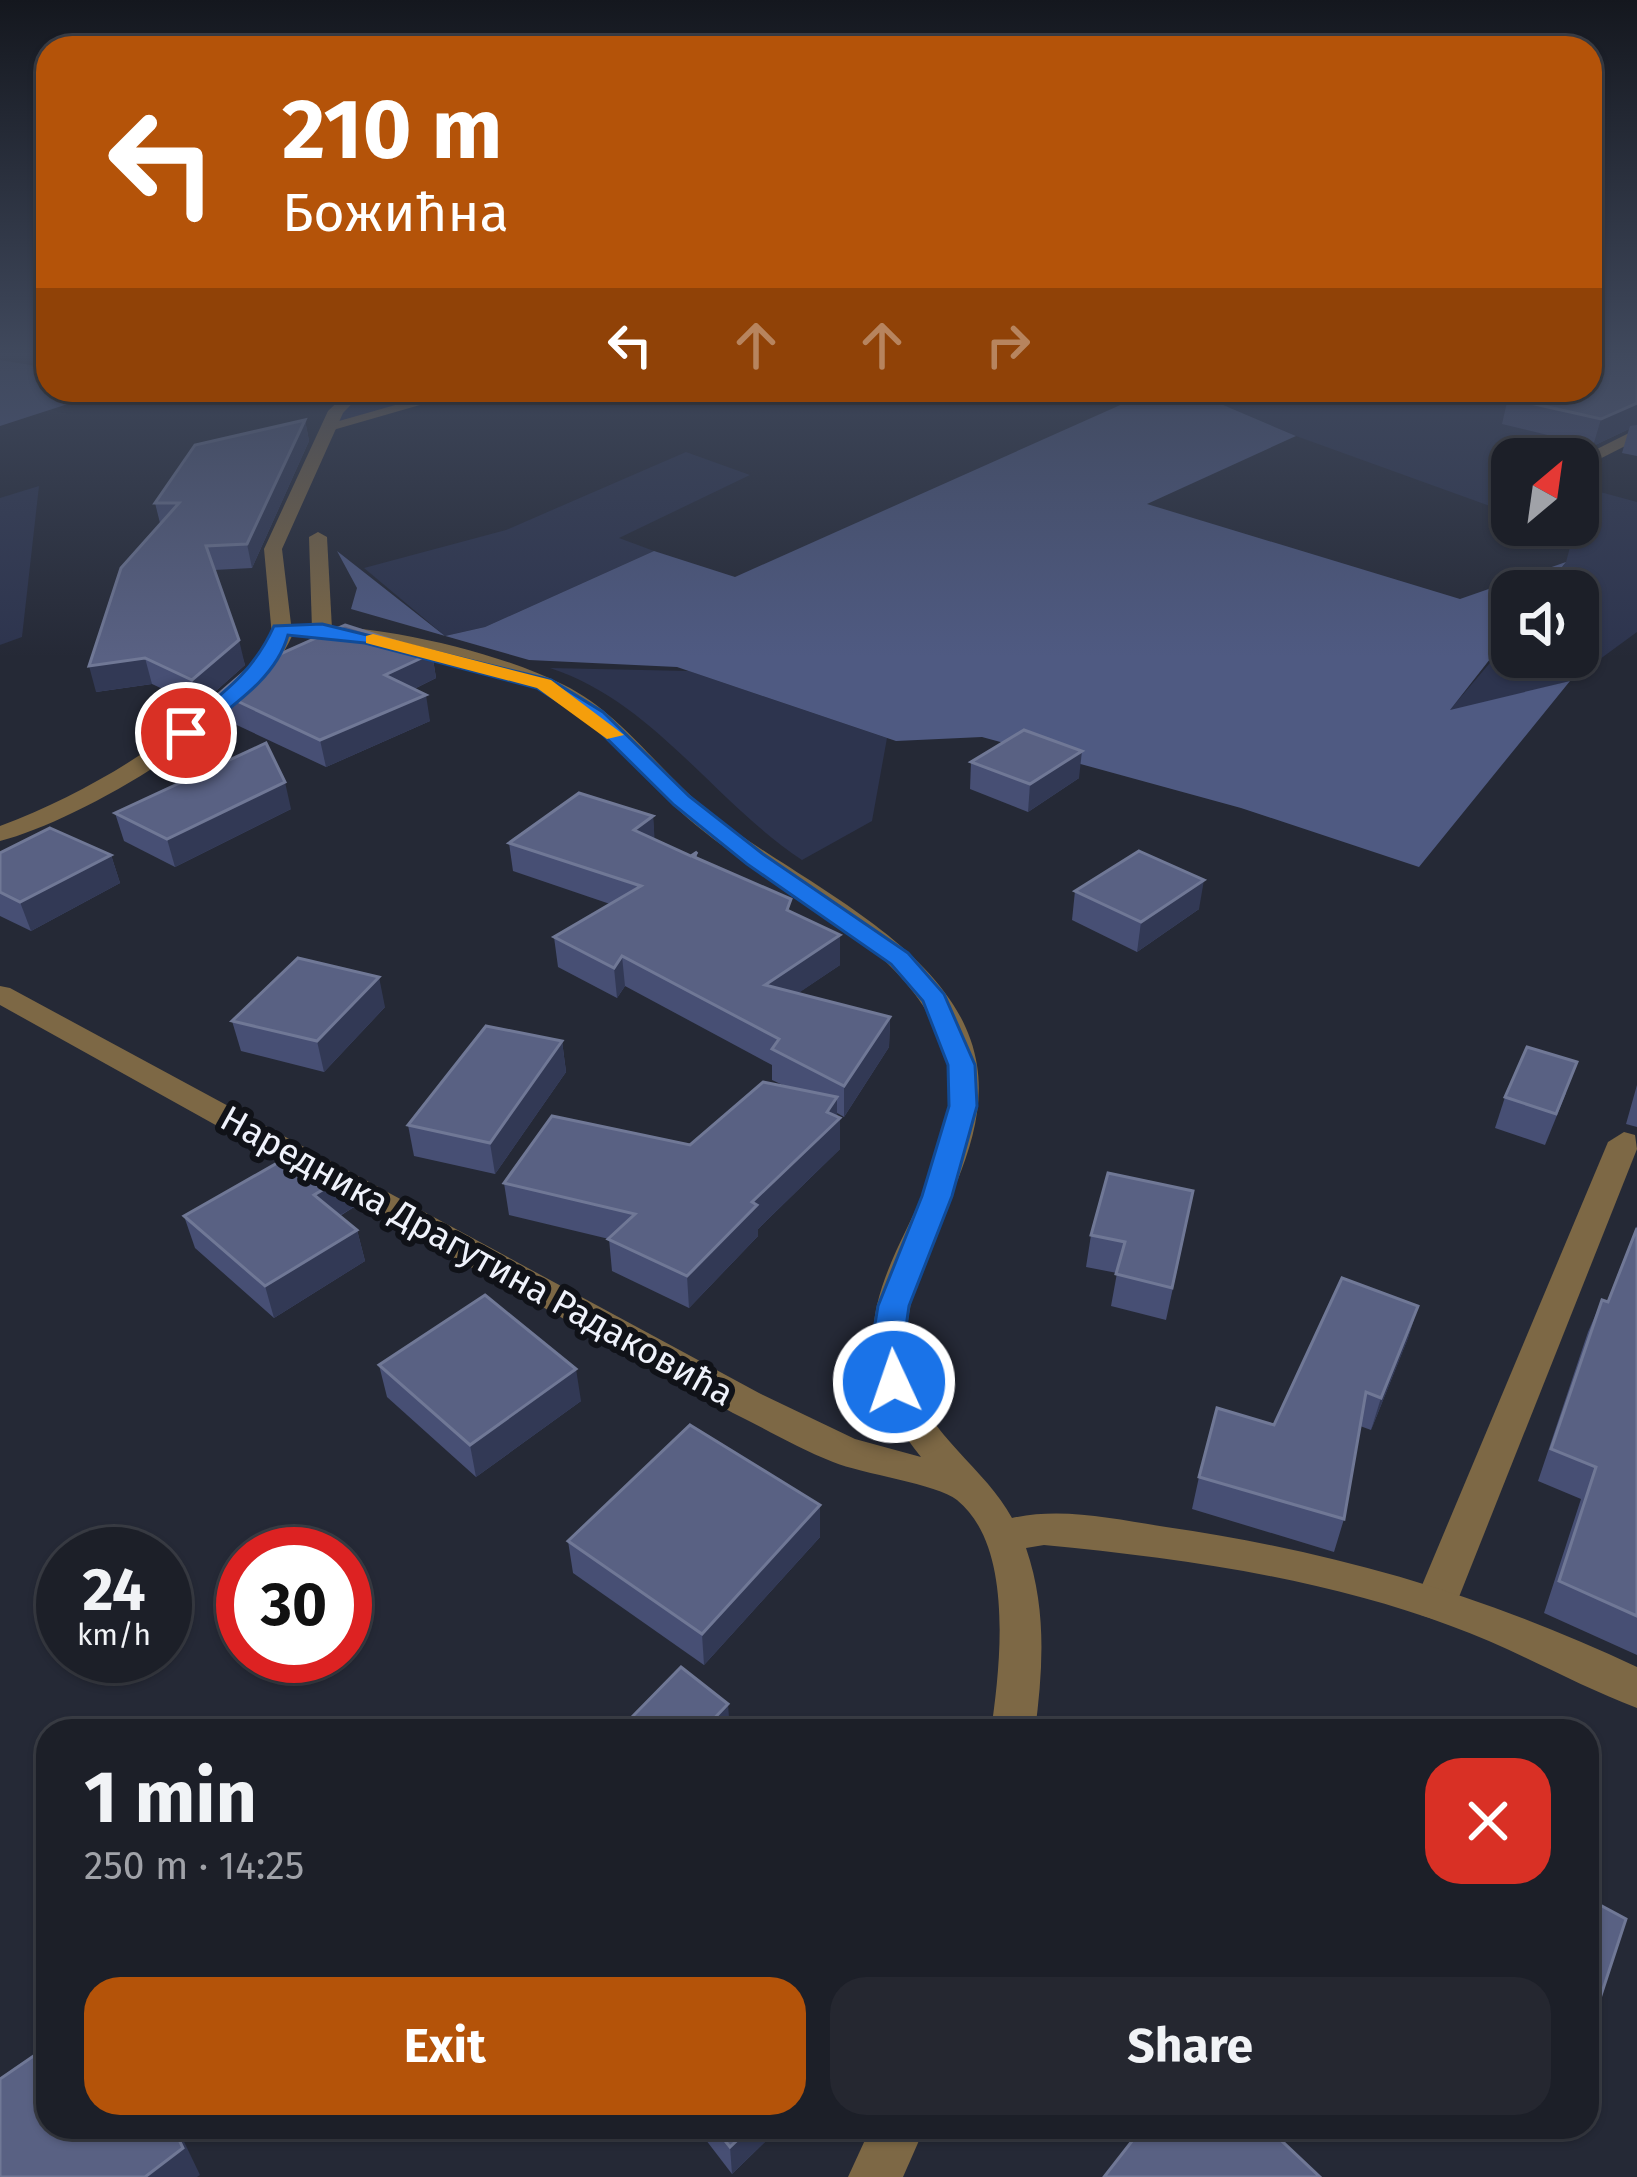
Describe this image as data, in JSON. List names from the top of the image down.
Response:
{
  "streets": {
    "street": ["Наредника Драгутина Радаковића"]
  },
  "north": "top right",
  "page": {
    "turn": ["210 m", "Божићна"],
    "speed": "24 km/h",
    "limit": "30",
    "heading": ["1 min", "250 m · 14:25"],
    "buttons": ["Exit", "Share"]
  }
}
